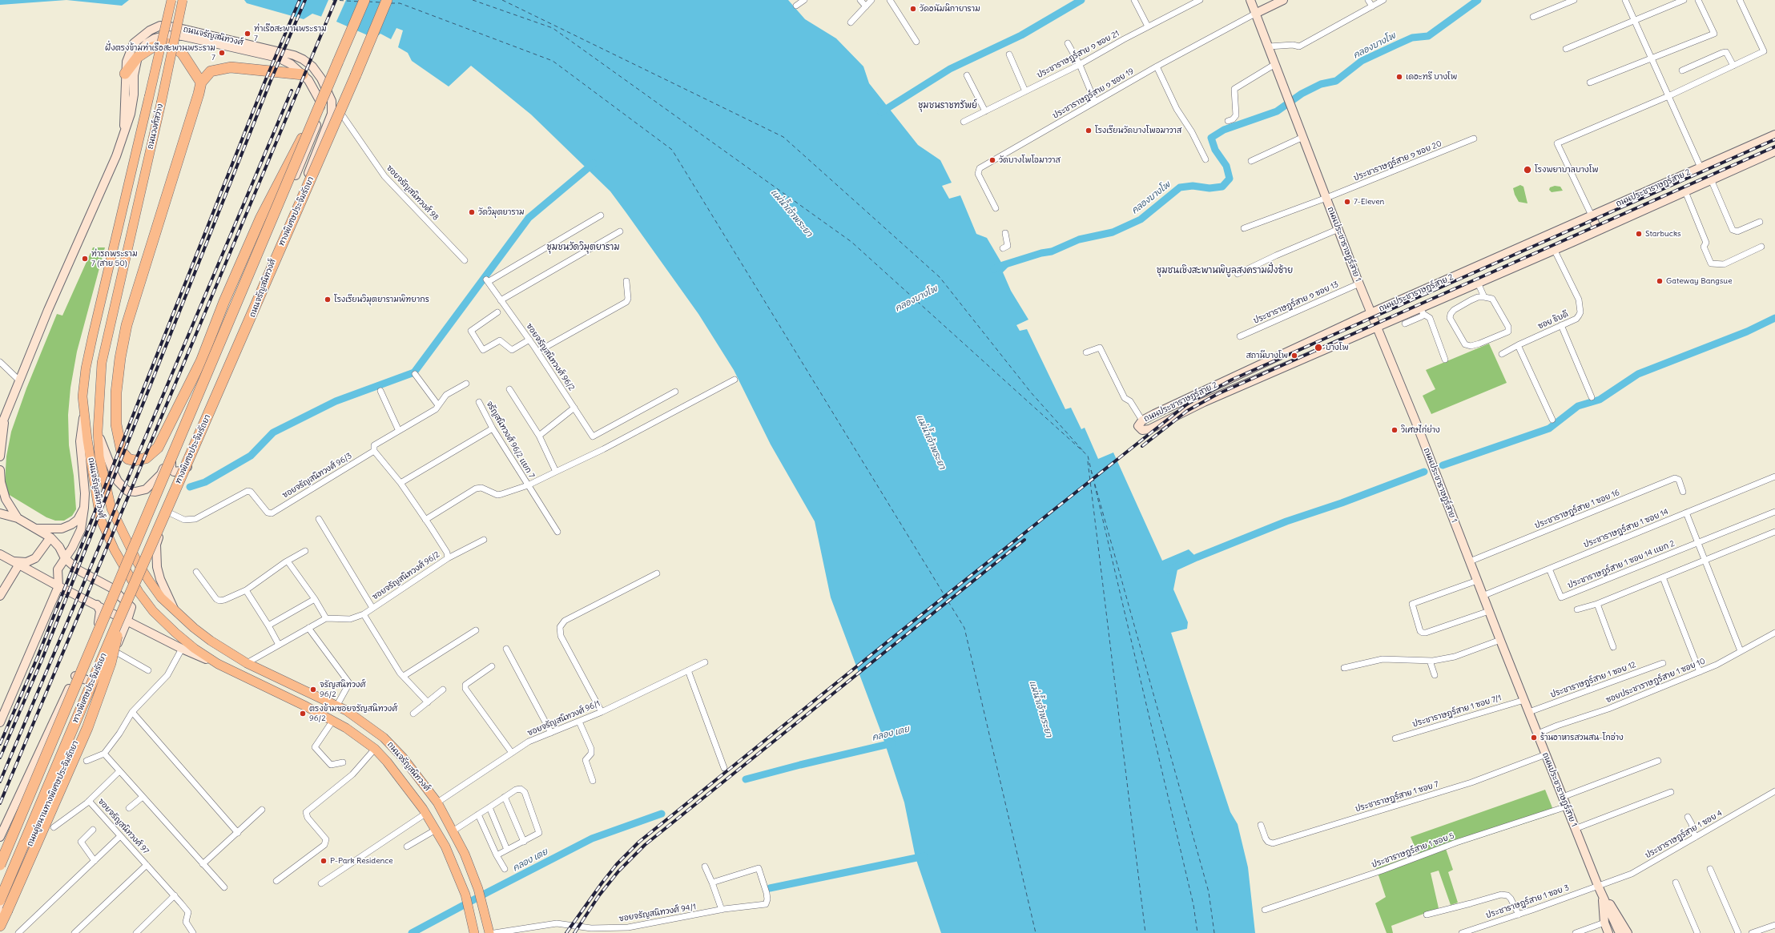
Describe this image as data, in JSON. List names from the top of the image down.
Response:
{
  "streets": {
    "highway": ["ทางพิเศษประจิมรัถยา"],
    "main road": [
      "ถนนจรัญสนิทวงศ์",
      "ถนนวงศ์สว่าง",
      "ถนนประชาราษฎร์สาย 2",
      "ถนนประชาราษฎร์สาย 1",
      "ถนนคู่ขนานทางพิเศษประจิมรัถยา"
    ],
    "street": [
      "ประชาราษฎร์สาย ๑ ซอย 21",
      "ประชาราษฎร์สาย ๑ ซอย 19",
      "ประชาราษฎร์สาย ๑ ซอย 20",
      "ซอยจรัญสนิทวงศ์ 98",
      "ประชาราษฎร์สาย ๑ ซอย 13",
      "ซอย ธิบดี",
      "ซอยจรัญสนิทวงศ์ 96/2",
      "จรัญสนิทวงศ์ 96/2 แยก 7",
      "ซอยจรัญสนิทวงศ์ 96/3",
      "ประชาราษฎร์สาย 1 ซอย 16",
      "ประชาราษฎร์สาย 1 ซอย 14",
      "ประชาราษฎร์สาย 1 ซอย 14 แยก 2",
      "ประชาราษฎร์สาย 1 ซอย 12",
      "ซอยประชาราษฎร์สาย 1 ซอย 10",
      "ประชาราษฎร์สาย 1 ซอย 7/1",
      "ซอยจรัญสนิทวงศ์ 96/1",
      "ประชาราษฎร์สาย 1 ซอย 7",
      "ซอยจรัญสนิทวงศ์ 97",
      "ประชาราษฎร์สาย 1 ซอย 4",
      "ประชาราษฎร์สาย 1 ซอย 5",
      "ประชาราษฎร์สาย 1 ซอย 3",
      "ซอยจรัญสนิทวงศ์ 94/1"
    ]
  },
  "crossings": [
    ["ถนนจรัญสนิทวงศ์", "ถนนวงศ์สว่าง"],
    ["ถนนจรัญสนิทวงศ์", "ซอยจรัญสนิทวงศ์ 98"],
    ["ถนนจรัญสนิทวงศ์", "ซอยจรัญสนิทวงศ์ 96/3"],
    ["ถนนจรัญสนิทวงศ์", "ซอยจรัญสนิทวงศ์ 96/1"],
    ["ถนนจรัญสนิทวงศ์", "ถนนคู่ขนานทางพิเศษประจิมรัถยา"],
    ["ประชาราษฎร์สาย ๑ ซอย 19", "ถนนประชาราษฎร์สาย 1"],
    ["ประชาราษฎร์สาย ๑ ซอย 20", "ถนนประชาราษฎร์สาย 1"],
    ["ถนนประชาราษฎร์สาย 2", "ถนนประชาราษฎร์สาย 1"],
    ["ถนนประชาราษฎร์สาย 2", "ซอย ธิบดี"],
    ["ถนนประชาราษฎร์สาย 1", "ประชาราษฎร์สาย ๑ ซอย 13"],
    ["ถนนประชาราษฎร์สาย 1", "ประชาราษฎร์สาย 1 ซอย 16"],
    ["ถนนประชาราษฎร์สาย 1", "ประชาราษฎร์สาย 1 ซอย 14"],
    ["ถนนประชาราษฎร์สาย 1", "ประชาราษฎร์สาย 1 ซอย 12"],
    ["ถนนประชาราษฎร์สาย 1", "ซอยประชาราษฎร์สาย 1 ซอย 10"],
    ["ถนนประชาราษฎร์สาย 1", "ประชาราษฎร์สาย 1 ซอย 7/1"],
    ["ถนนประชาราษฎร์สาย 1", "ประชาราษฎร์สาย 1 ซอย 7"],
    ["ถนนประชาราษฎร์สาย 1", "ประชาราษฎร์สาย 1 ซอย 4"],
    ["ถนนประชาราษฎร์สาย 1", "ประชาราษฎร์สาย 1 ซอย 5"],
    ["ถนนประชาราษฎร์สาย 1", "ประชาราษฎร์สาย 1 ซอย 3"],
    ["ซอยจรัญสนิทวงศ์ 96/2", "ซอยจรัญสนิทวงศ์ 96/3"],
    ["ประชาราษฎร์สาย 1 ซอย 14", "ประชาราษฎร์สาย 1 ซอย 14 แยก 2"],
    ["ประชาราษฎร์สาย 1 ซอย 4", "ประชาราษฎร์สาย 1 ซอย 3"]
  ],
  "districts": ["ชุมชนราชทรัพย์", "ชุมชนวัดวิมุตยาราม", "ชุมชนเชิงสะพานพิบูลสงครามฝั่งซ้าย"],
  "water": ["คลองบางโพ", "แม่น้ำเจ้าพระยา", "คลอง เตย"],
  "places": [
    "วัดอนัมนิกายาราม",
    "ท่าเรือสะพานพระราม 7",
    "ฝั่งตรงข้ามท่าเรือสะพานพระราม 7",
    "เดอะทรี บางโพ",
    "โรงเรียนวัดบางโพอมาวาส",
    "วัดบางโพโอมาวาส",
    "โรงพยาบาลบางโพ",
    "7-Eleven",
    "วัดวิมุตยาราม",
    "Starbucks",
    "ท่ารถพระราม 7 (สาย 50)",
    "Gateway Bangsue",
    "โรงเรียนวิมุตยารามพิทยากร",
    "บางโพ",
    "สถานีบางโพ",
    "วิเศษไก่ย่าง",
    "จรัญสนิทวงศ์ 96/2",
    "ตรงข้ามซอยจรัญสนิทวงศ์ 96/2",
    "ร้านอาหารสวนสน-โกอ่าง",
    "P-Park Residence"
  ]
}
